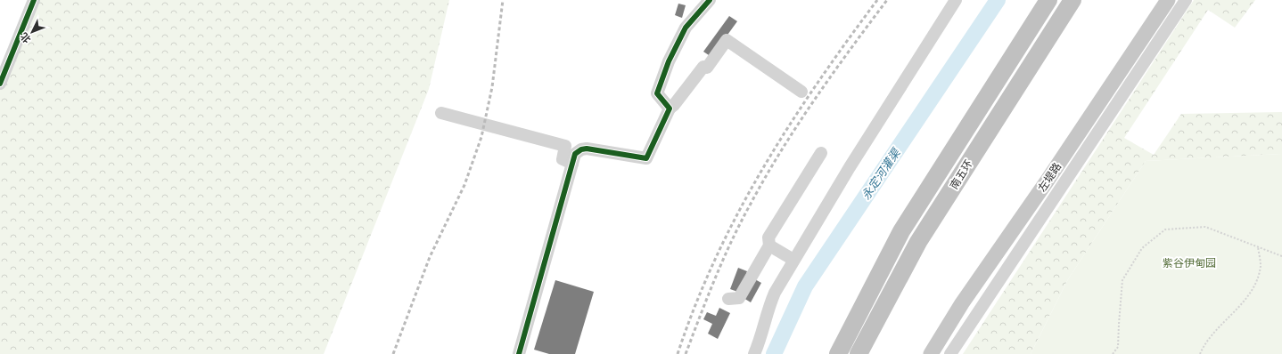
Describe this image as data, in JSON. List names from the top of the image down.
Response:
{
  "streets": {
    "highway": ["南五环"],
    "main road": ["左堤路"]
  },
  "water": ["永定河灌渠"],
  "parks": ["紫谷伊甸园"],
  "north": "bottom left"
}
